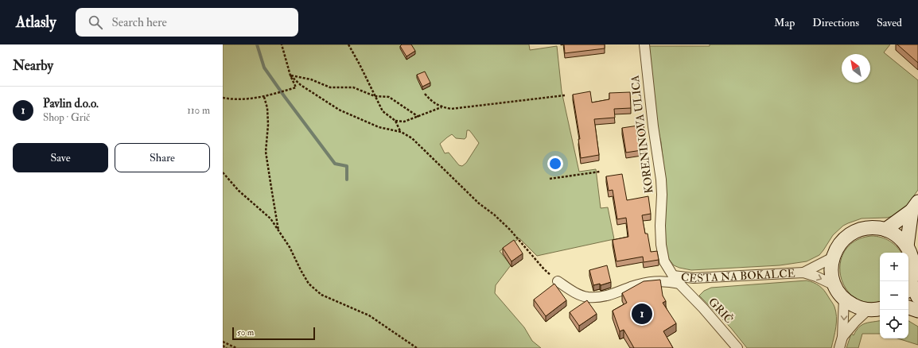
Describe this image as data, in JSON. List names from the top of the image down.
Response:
{
  "streets": {
    "street": ["KORENINOVA ULICA", "CESTA NA BOKALCE", "GRIČ"]
  },
  "crossings": [
    ["KORENINOVA ULICA", "CESTA NA BOKALCE"],
    ["KORENINOVA ULICA", "GRIČ"],
    ["CESTA NA BOKALCE", "GRIČ"]
  ],
  "scale_bar": "50 m",
  "north": "top left",
  "page": {
    "header": "Atlasly",
    "search": "Search here",
    "nav": ["Map", "Directions", "Saved"],
    "heading": "Nearby",
    "list": [
      {
        "mark": "1",
        "name": "Pavlin d.o.o.",
        "note": "Shop · Grič",
        "value": "110 m"
      }
    ],
    "buttons": ["Save", "Share"],
    "map_buttons": ["+", "−"],
    "pins": "1",
    "scale": "50 m"
  }
}
